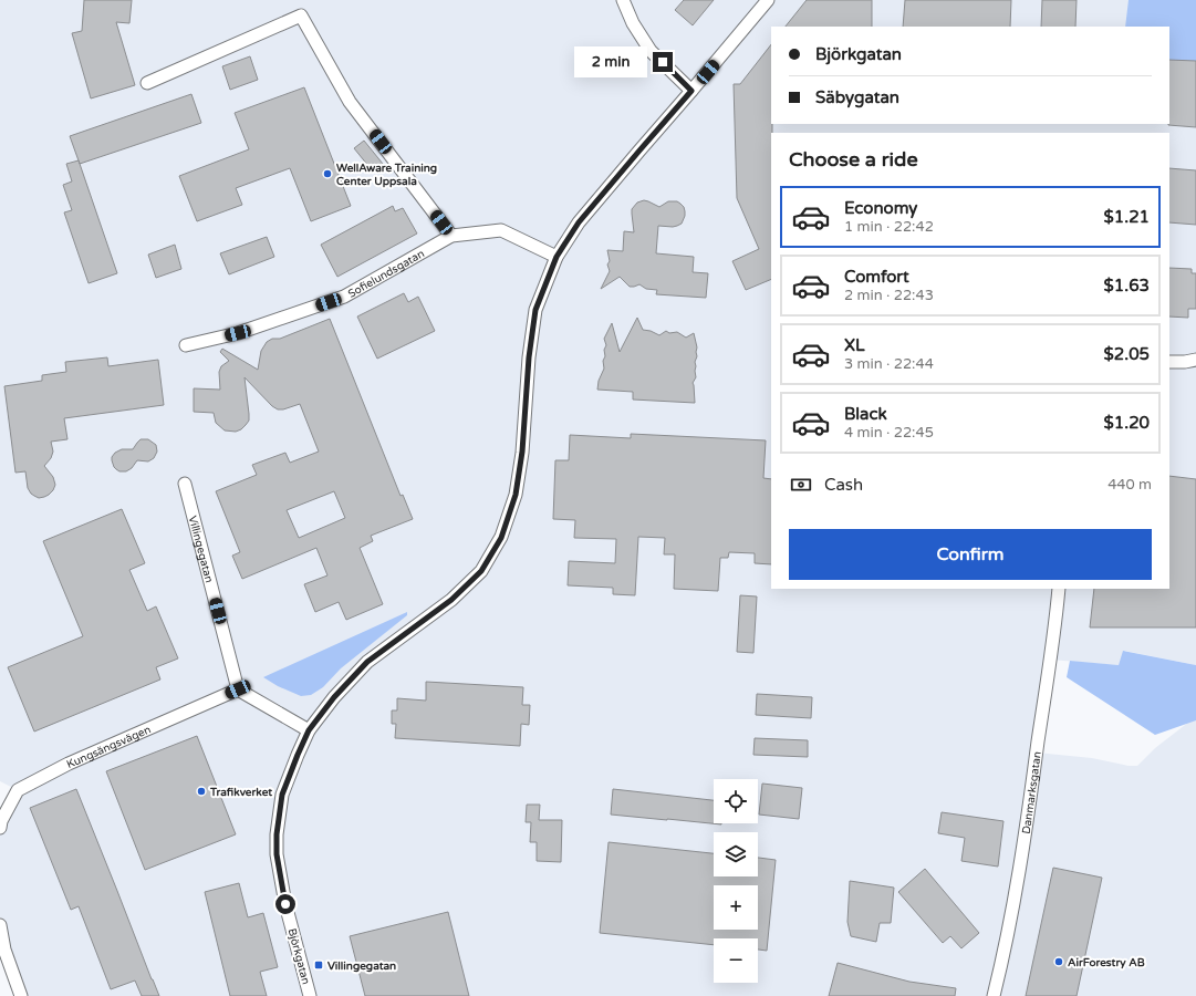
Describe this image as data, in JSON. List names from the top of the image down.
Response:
{
  "streets": {
    "street": [
      "Sofielundsgatan",
      "Villingegatan",
      "Kungsängsvägen",
      "Danmarksgatan",
      "Björkgatan"
    ]
  },
  "crossings": [
    ["Sofielundsgatan", "Björkgatan"],
    ["Villingegatan", "Kungsängsvägen"]
  ],
  "places": {
    "other": ["WellAware Training Center Uppsala", "Trafikverket", "AirForestry AB"],
    "transit": ["Villingegatan"]
  },
  "page": {
    "banner": ["Björkgatan", "Säbygatan"],
    "bubble": "2 min",
    "heading": "Choose a ride",
    "list": [
      {
        "name": "Economy",
        "note": "1 min · 22:42",
        "value": "$1.21"
      },
      {
        "name": "Comfort",
        "note": "2 min · 22:43",
        "value": "$1.63"
      },
      {
        "name": "XL",
        "note": "3 min · 22:44",
        "value": "$2.05"
      },
      {
        "name": "Black",
        "note": "4 min · 22:45",
        "value": "$1.20"
      }
    ],
    "pay": ["Cash", "440 m"],
    "buttons": "Confirm",
    "map_buttons": ["+", "−"]
  }
}
